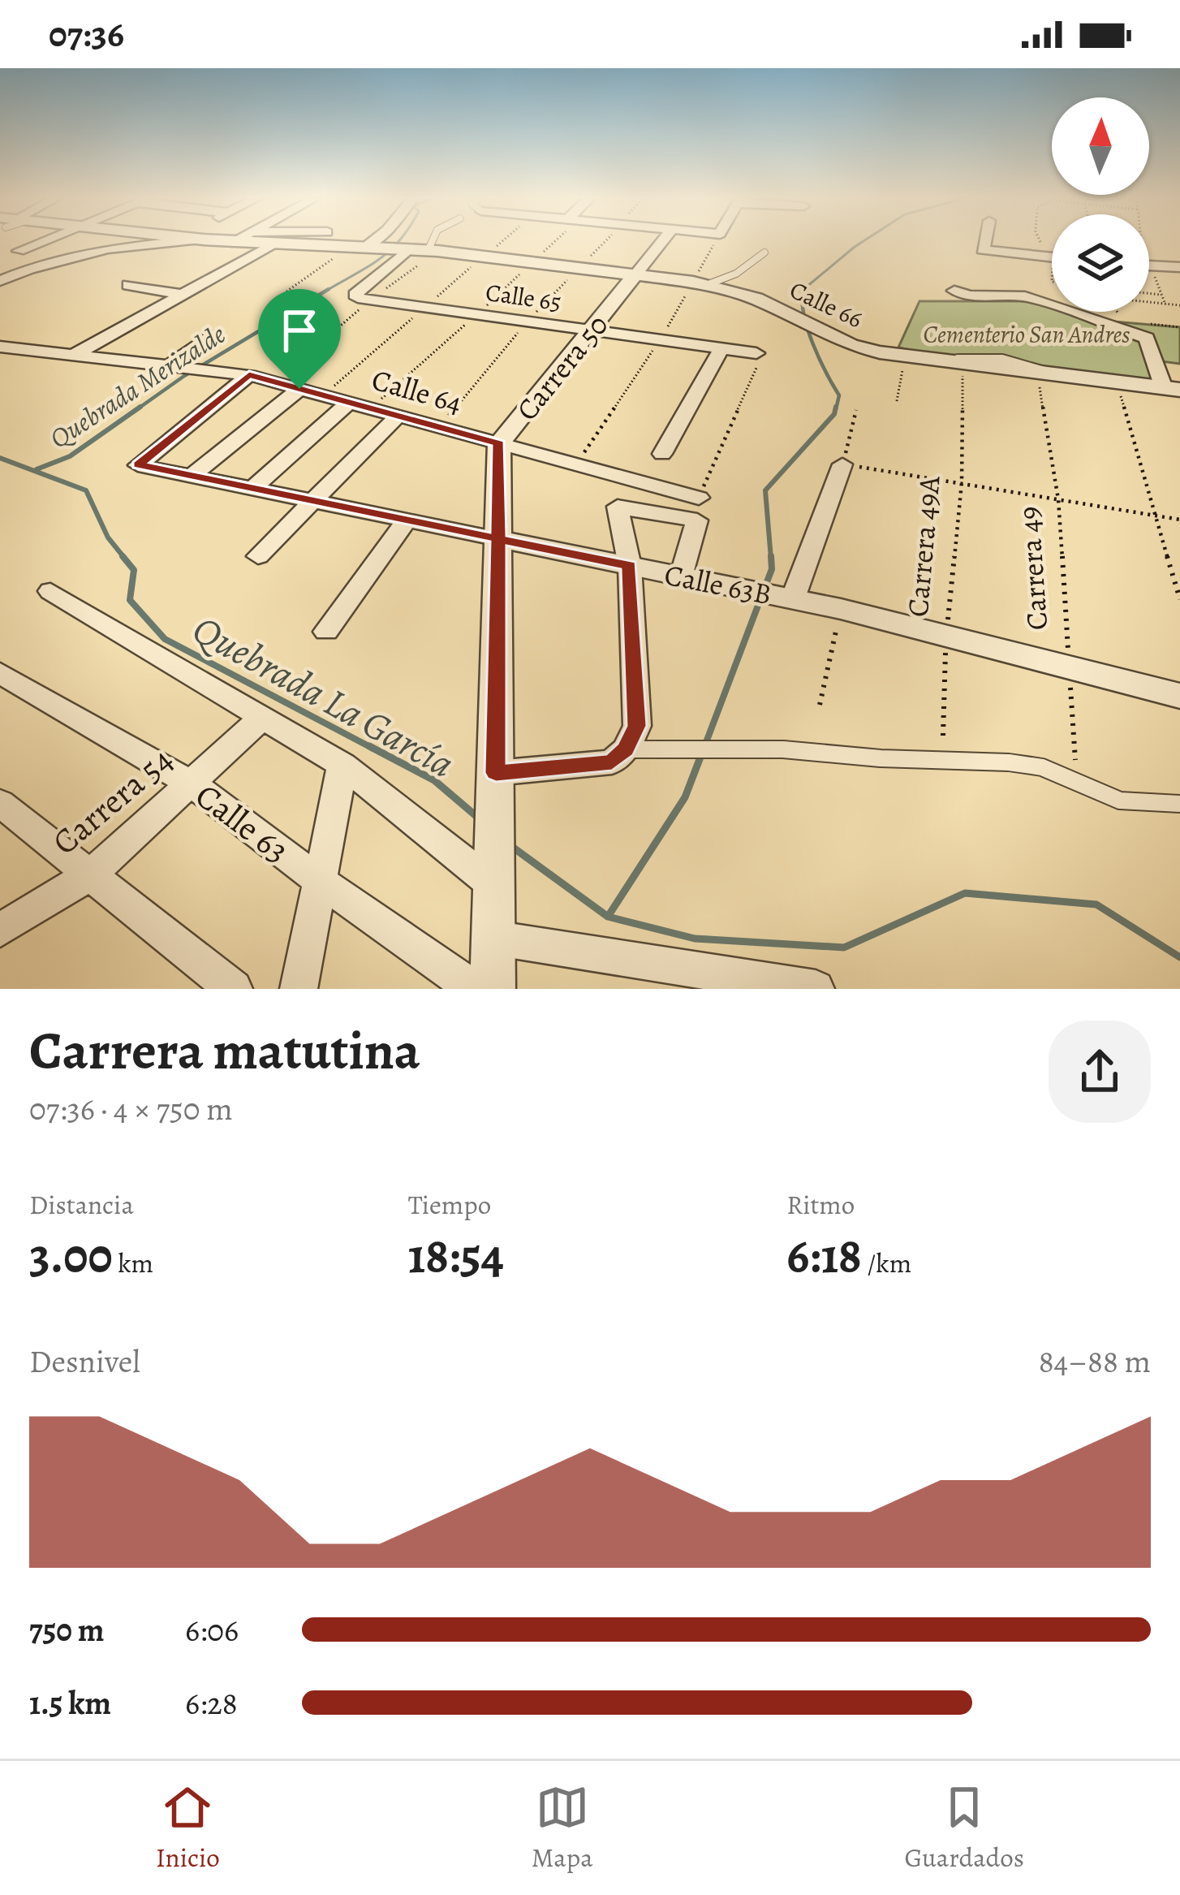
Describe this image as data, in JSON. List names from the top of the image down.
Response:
{
  "streets": {
    "street": [
      "Calle 65",
      "Calle 66",
      "Carrera 50",
      "Calle 64",
      "Calle 63B",
      "Carrera 54",
      "Calle 63"
    ],
    "path": ["Carrera 49A", "Carrera 49"]
  },
  "crossings": [
    ["Calle 65", "Calle 66"],
    ["Calle 65", "Carrera 50"],
    ["Calle 66", "Carrera 50"],
    ["Calle 66", "Carrera 49A"],
    ["Calle 66", "Carrera 49"],
    ["Carrera 50", "Calle 64"],
    ["Carrera 50", "Calle 63B"],
    ["Calle 64", "Calle 63B"],
    ["Carrera 49A", "Calle 63B"],
    ["Carrera 49", "Calle 63B"],
    ["Carrera 54", "Calle 63"]
  ],
  "water": ["Quebrada Merizalde", "Quebrada La García"],
  "parks": ["Cementerio San Andres"],
  "north": "top",
  "page": {
    "status": "07:36",
    "heading": ["Carrera matutina", "07:36 · 4 × 750 m"],
    "stats": [
      ["Distancia", "3.00 km"],
      ["Tiempo", "18:54"],
      ["Ritmo", "6:18 /km"]
    ],
    "chart": ["Desnivel", "84–88 m"],
    "list": [
      {
        "name": "750 m",
        "note": "6:06"
      },
      {
        "name": "1.5 km",
        "note": "6:28"
      }
    ],
    "tabs": ["Inicio", "Mapa", "Guardados"]
  }
}
